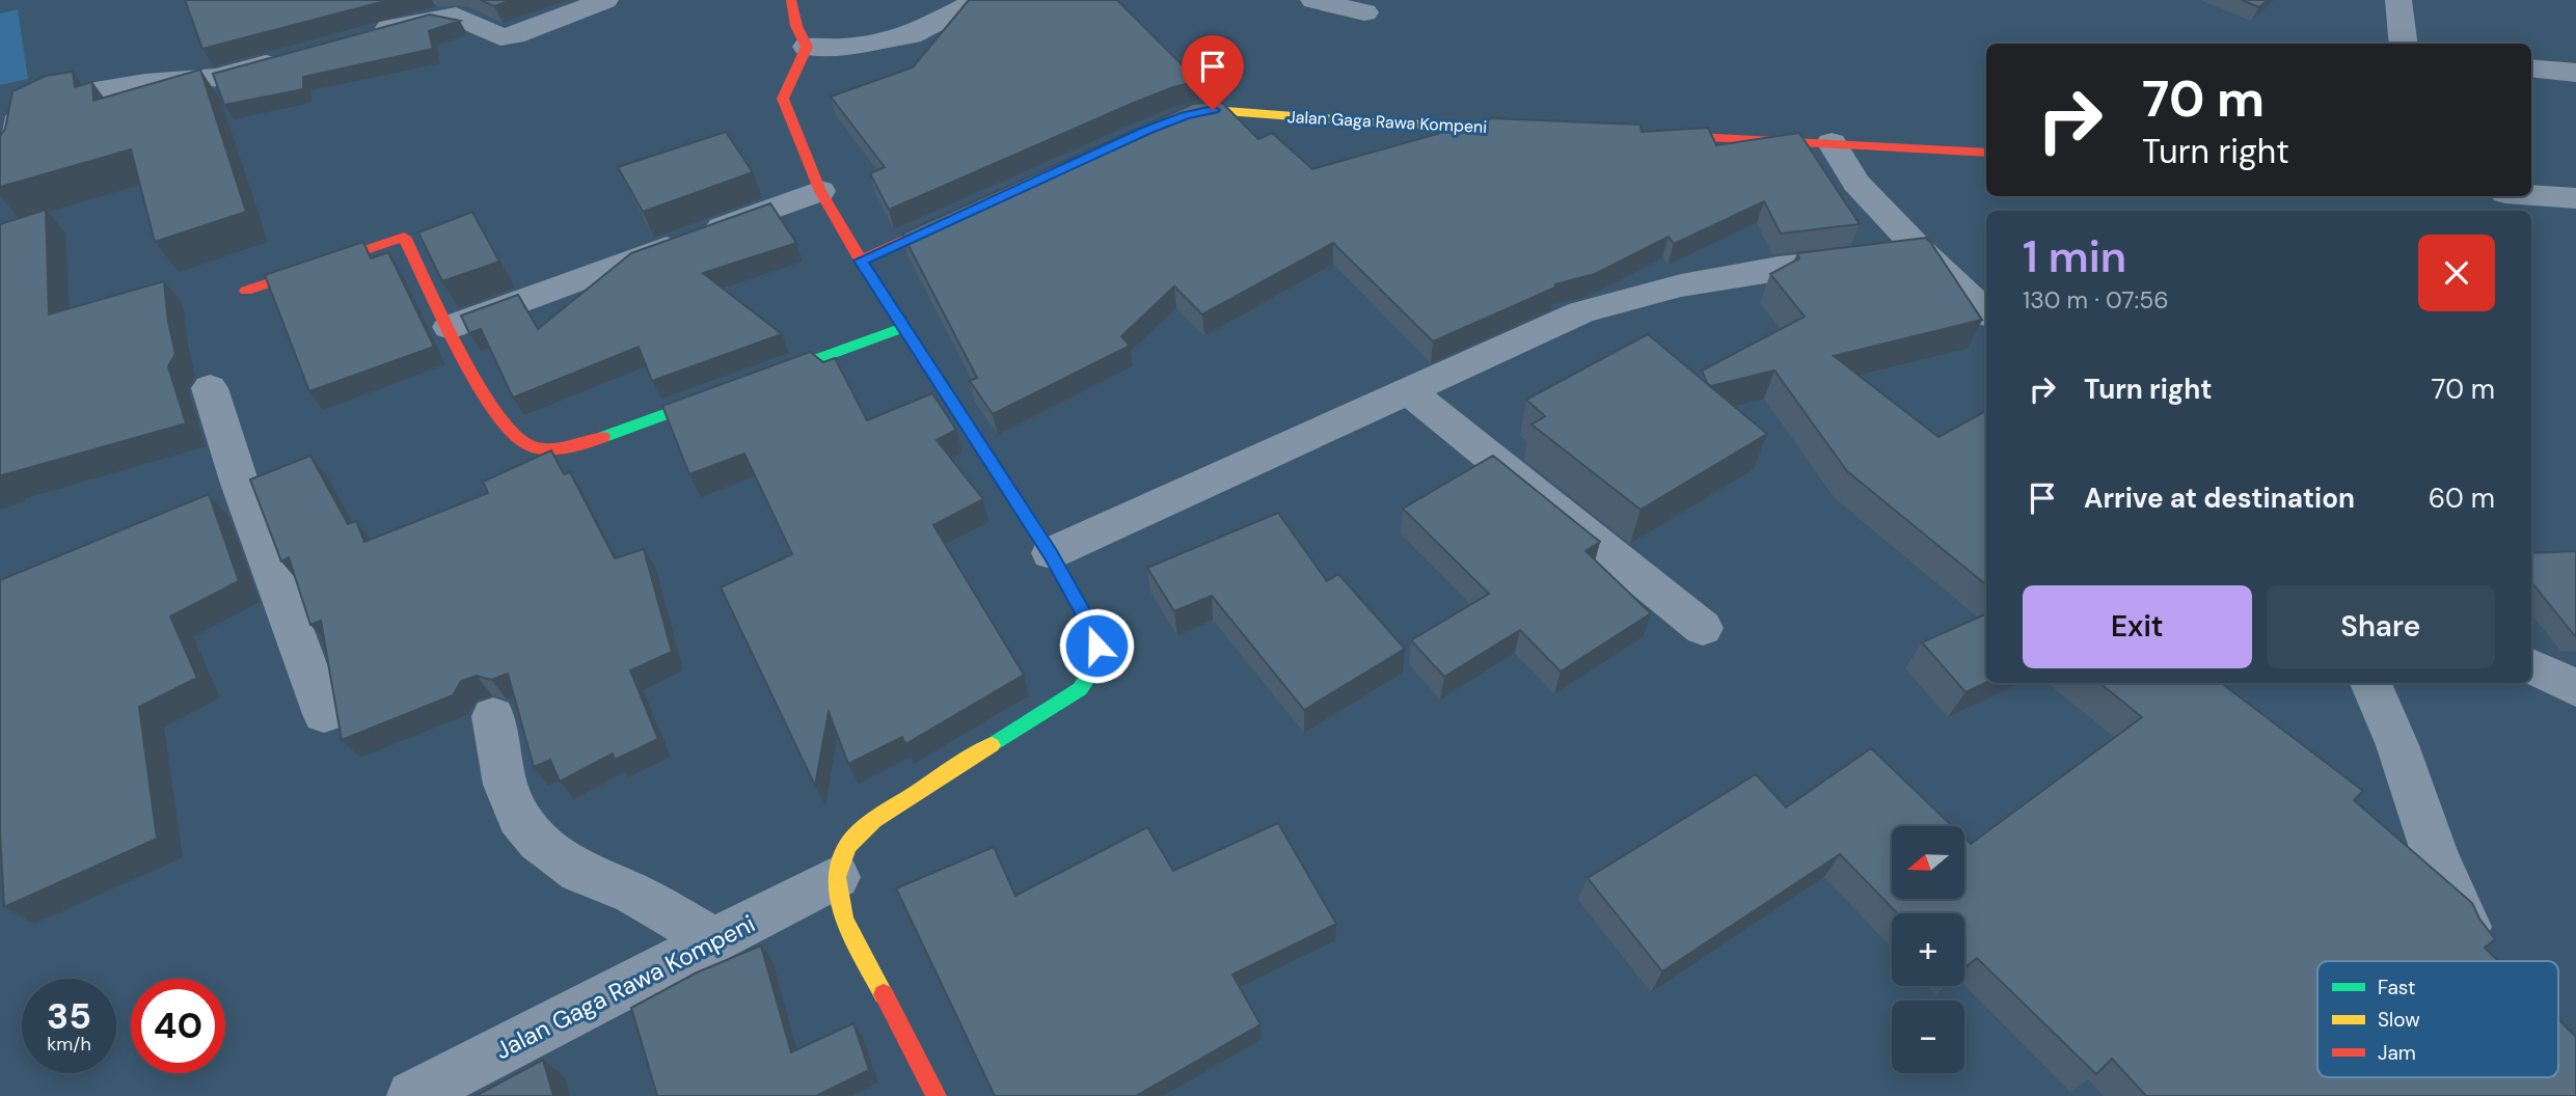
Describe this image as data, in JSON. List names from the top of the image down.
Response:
{
  "streets": {
    "street": ["Jalan Gaga Rawa Kompeni"]
  },
  "legend": ["Fast", "Slow", "Jam"],
  "north": "left",
  "page": {
    "turn": ["70 m", "Turn right"],
    "heading": ["1 min", "130 m · 07:56"],
    "list": [
      {
        "name": "Turn right",
        "value": "70 m"
      },
      {
        "name": "Arrive at destination",
        "value": "60 m"
      }
    ],
    "buttons": ["Exit", "Share"],
    "map_buttons": ["+", "−"],
    "speed": "35 km/h",
    "limit": "40"
  }
}
